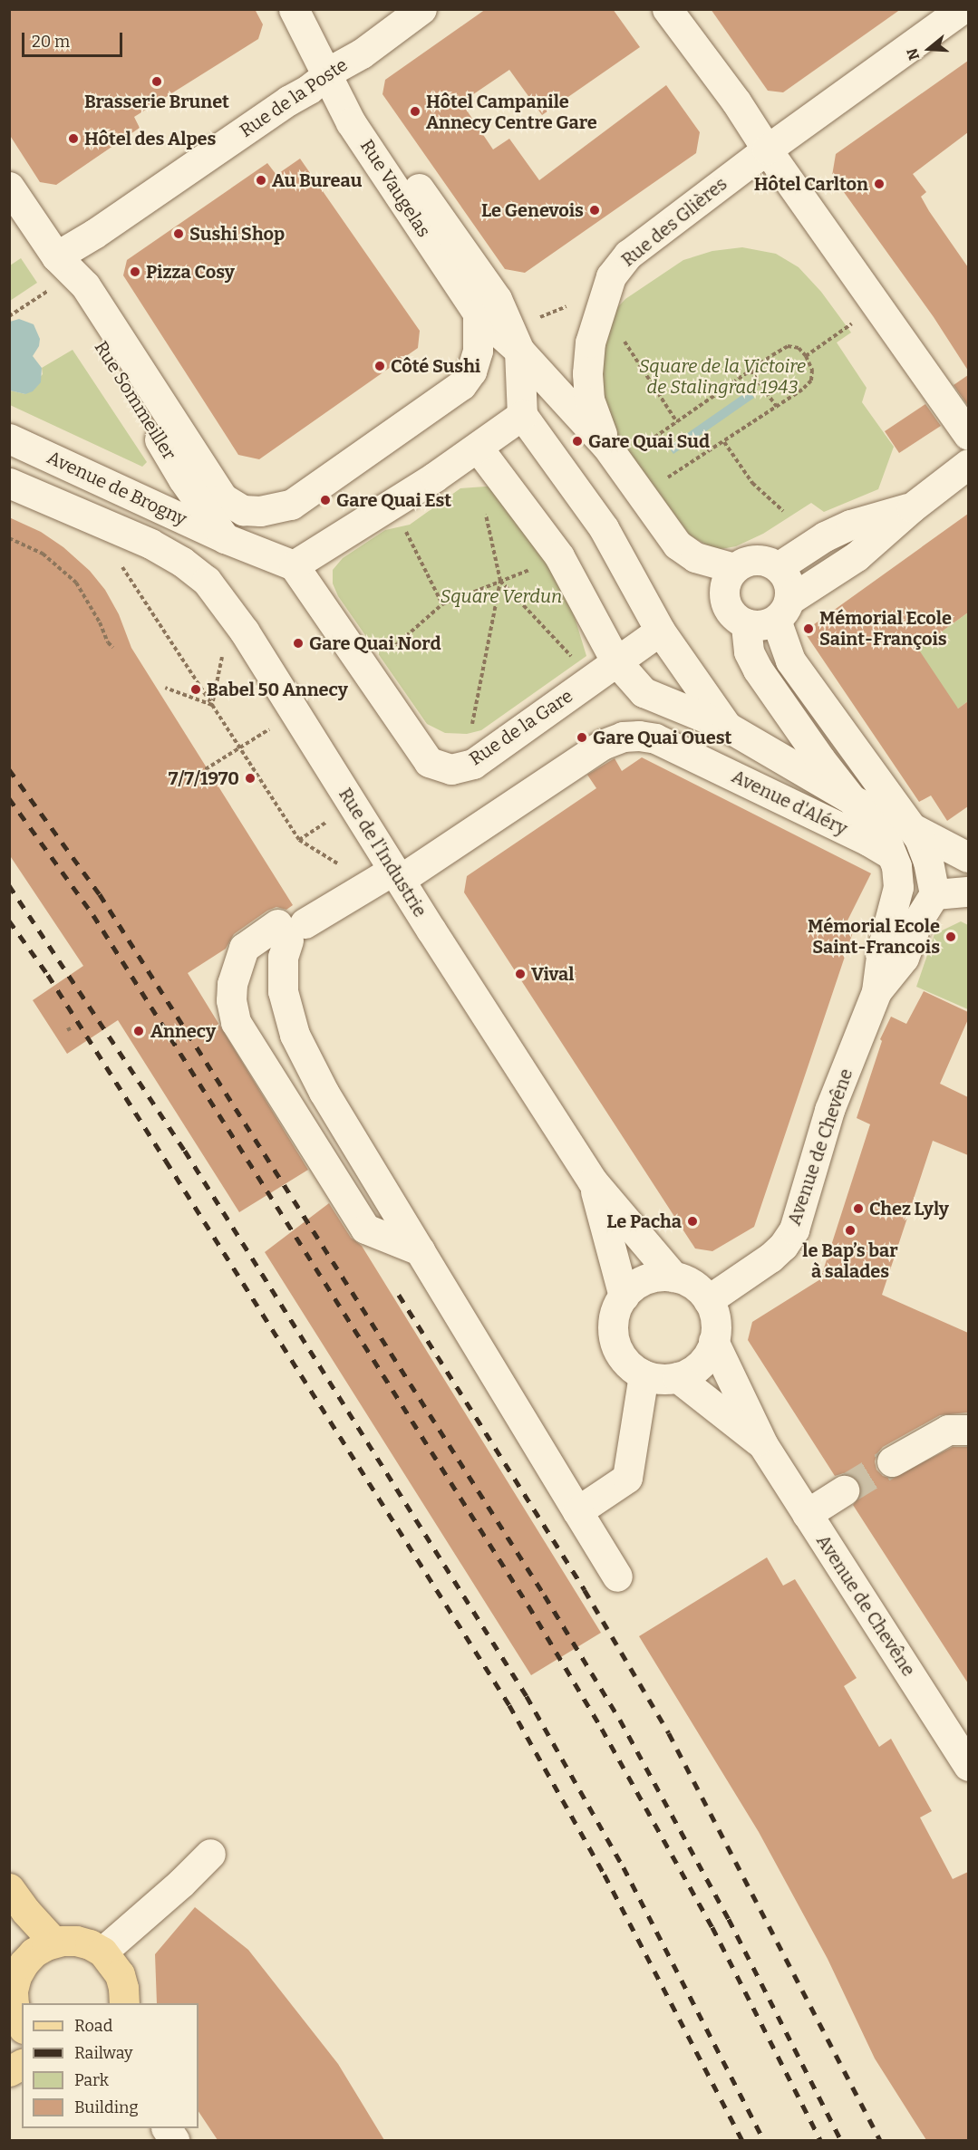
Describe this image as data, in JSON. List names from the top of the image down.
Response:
{
  "streets": {
    "street": [
      "Rue de la Poste",
      "Rue Vaugelas",
      "Rue des Glières",
      "Rue Sommeiller",
      "Avenue de Brogny",
      "Rue de la Gare",
      "Avenue d'Aléry",
      "Rue de l'Industrie",
      "Avenue de Chevêne"
    ]
  },
  "crossings": [
    ["Rue de la Poste", "Rue Vaugelas"],
    ["Rue de la Poste", "Rue Sommeiller"],
    ["Rue Vaugelas", "Rue des Glières"],
    ["Rue Vaugelas", "Rue Sommeiller"],
    ["Rue Vaugelas", "Avenue d'Aléry"],
    ["Rue Sommeiller", "Avenue de Brogny"],
    ["Avenue de Brogny", "Rue de la Gare"],
    ["Avenue de Brogny", "Rue de l'Industrie"],
    ["Rue de la Gare", "Avenue d'Aléry"],
    ["Avenue d'Aléry", "Rue de l'Industrie"],
    ["Avenue d'Aléry", "Avenue de Chevêne"],
    ["Rue de l'Industrie", "Avenue de Chevêne"]
  ],
  "parks": ["Square de la Victoire de Stalingrad 1943", "Square Verdun"],
  "places": [
    "Brasserie Brunet",
    "Hôtel Campanile Annecy Centre Gare",
    "Hôtel des Alpes",
    "Au Bureau",
    "Hôtel Carlton",
    "Le Genevois",
    "Sushi Shop",
    "Pizza Cosy",
    "Côté Sushi",
    "Gare Quai Sud",
    "Gare Quai Est",
    "Mémorial Ecole Saint-François",
    "Gare Quai Nord",
    "Babel 50 Annecy",
    "Gare Quai Ouest",
    "7/7/1970",
    "Mémorial Ecole Saint-Francois",
    "Vival",
    "Annecy",
    "Chez Lyly",
    "Le Pacha",
    "le Bap’s bar à salades"
  ],
  "legend": [
    "Road",
    "Railway",
    "Park",
    "Building"
  ],
  "scale_bar": "20 m",
  "north": "left"
}
